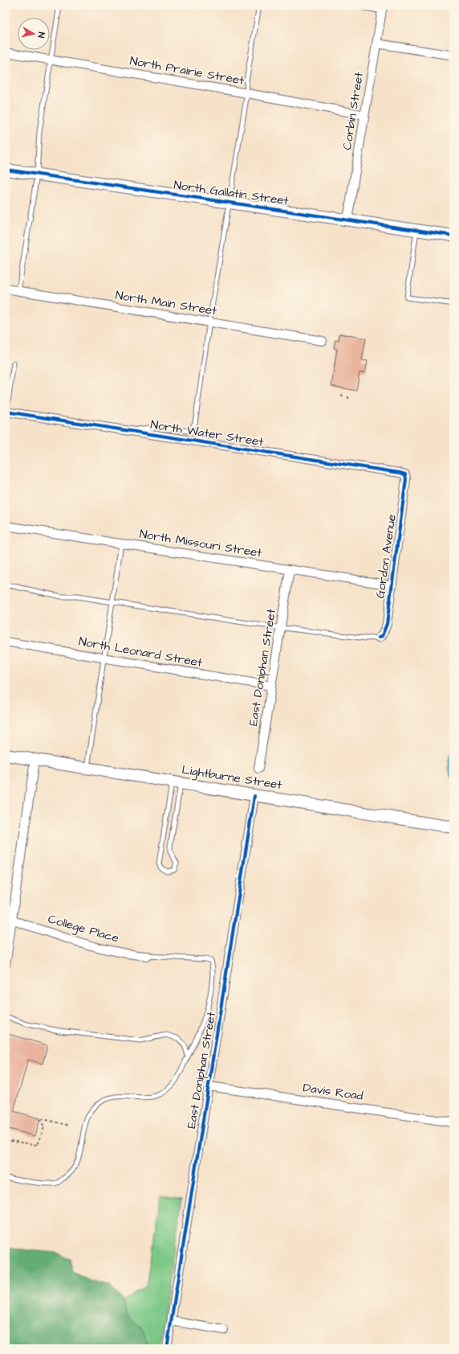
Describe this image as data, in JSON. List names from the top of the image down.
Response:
{
  "streets": {
    "street": [
      "North Prairie Street",
      "Corbin Street",
      "North Gallatin Street",
      "North Main Street",
      "North Water Street",
      "North Missouri Street",
      "Gordon Avenue",
      "North Leonard Street",
      "East Doniphan Street",
      "Lightburne Street",
      "College Place",
      "Davis Road"
    ]
  },
  "crossings": [
    ["North Prairie Street", "Corbin Street"],
    ["Corbin Street", "North Gallatin Street"],
    ["North Water Street", "Gordon Avenue"],
    ["North Missouri Street", "Gordon Avenue"],
    ["North Missouri Street", "East Doniphan Street"],
    ["North Leonard Street", "East Doniphan Street"],
    ["East Doniphan Street", "Lightburne Street"],
    ["East Doniphan Street", "Davis Road"]
  ],
  "north": "right"
}
